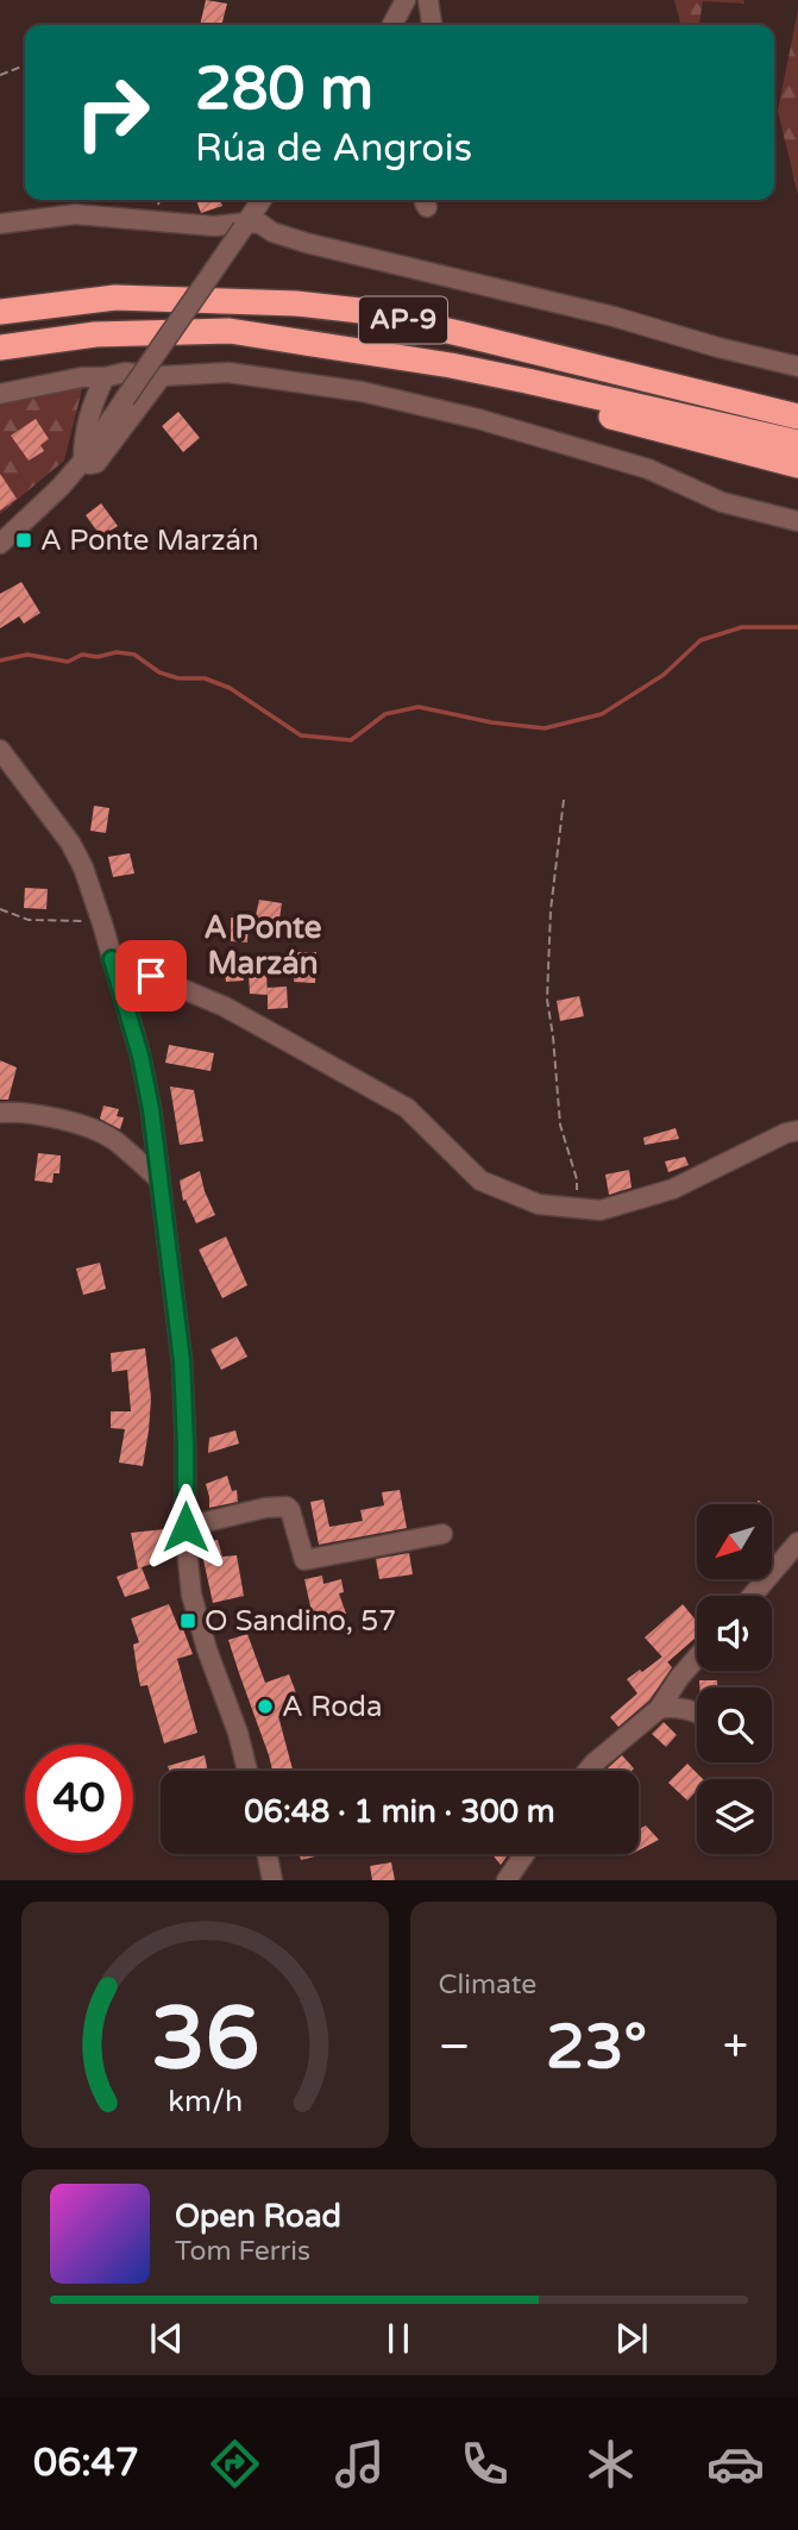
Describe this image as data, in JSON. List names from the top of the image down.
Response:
{
  "streets": {
    "highway": ["AP-9"]
  },
  "districts": ["A Ponte Marzán"],
  "places": {
    "transit": ["A Ponte Marzán", "O Sandino, 57"],
    "other": ["A Roda"]
  },
  "north": "bottom left",
  "page": {
    "turn": ["280 m", "Rúa de Angrois"],
    "limit": "40",
    "trip": "06:48 · 1 min · 300 m",
    "tile": "Climate",
    "heat": ["−", "23°", "+"],
    "song": ["Open Road", "Tom Ferris"],
    "tabs": "06:47",
    "gauge": ["36", "km/h"]
  }
}
